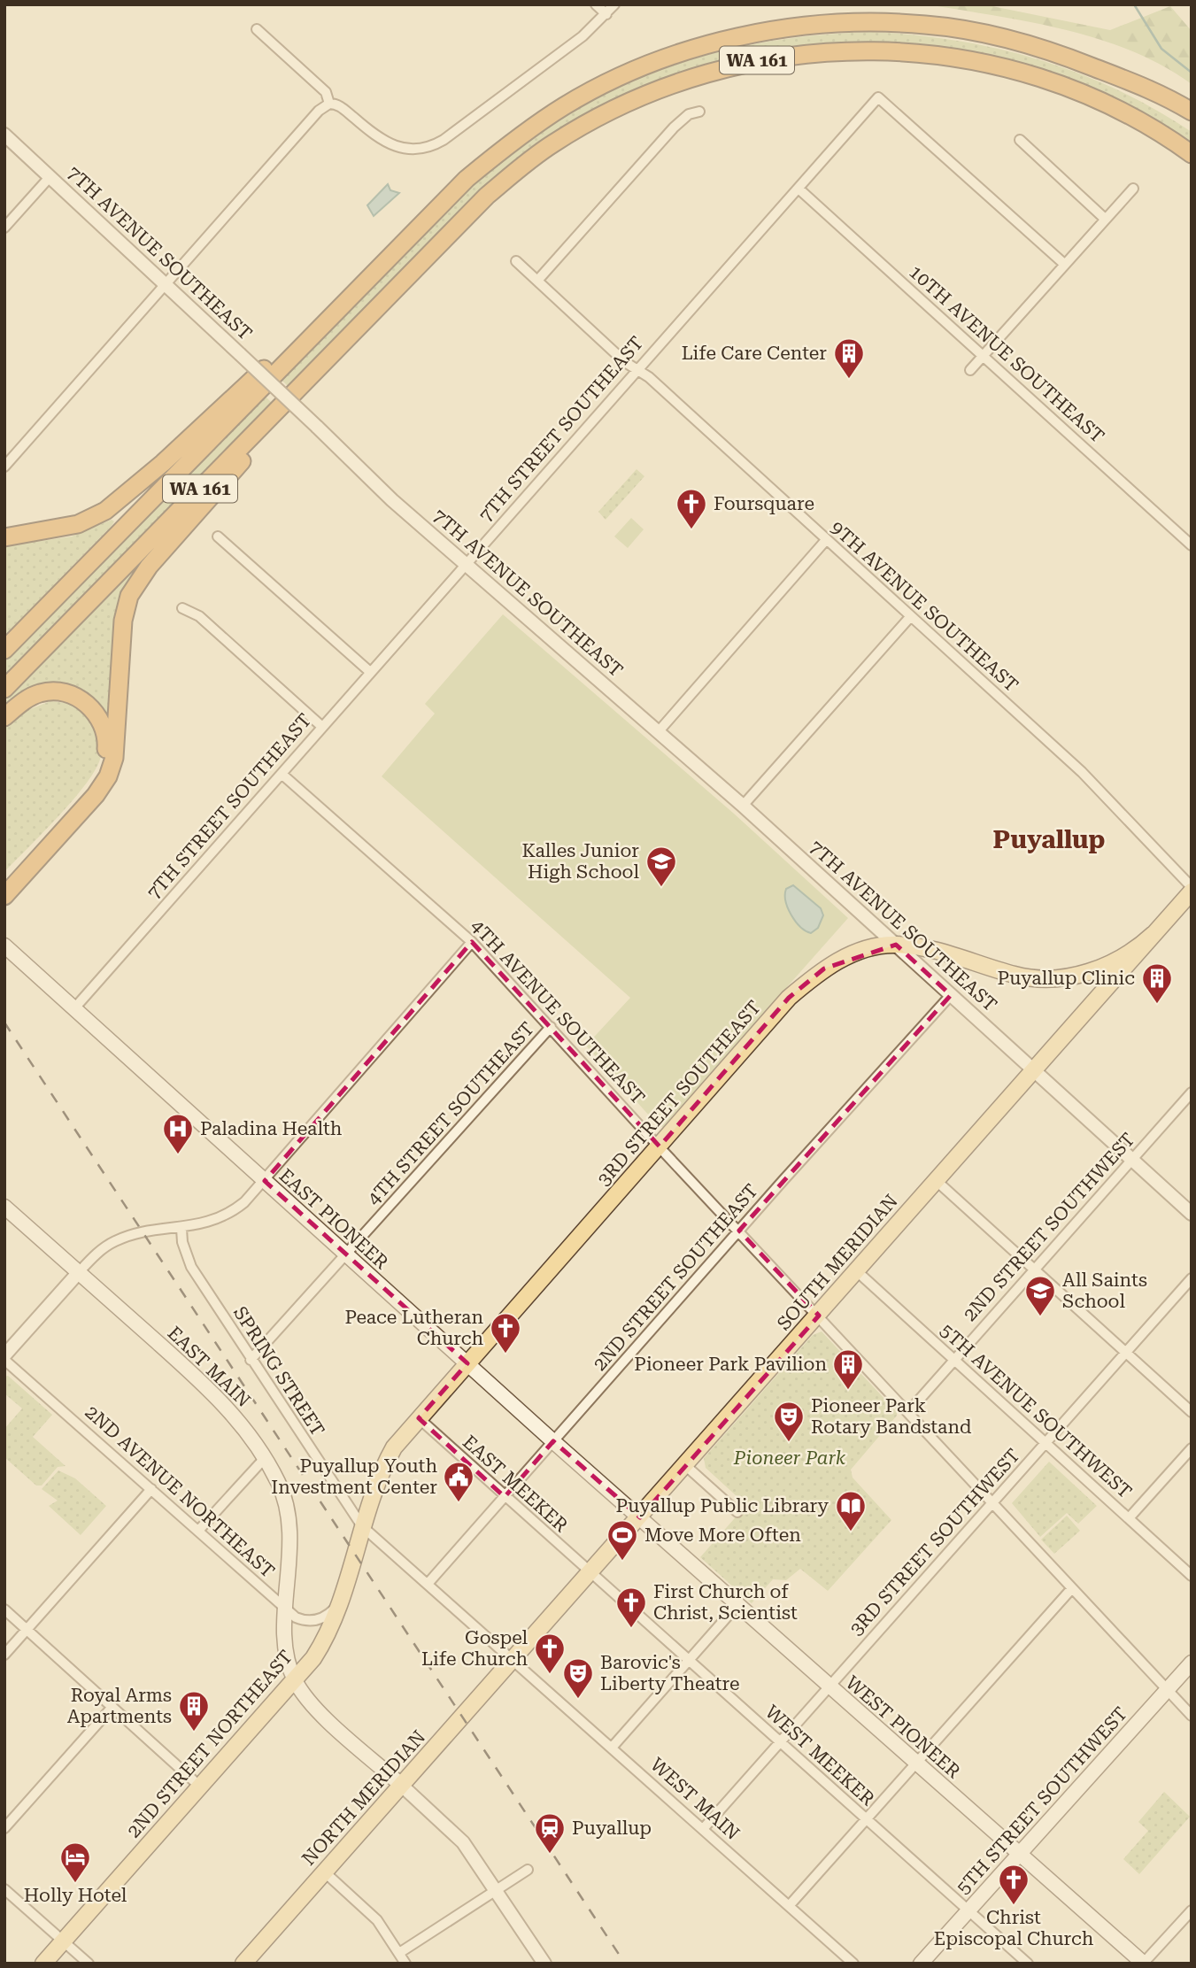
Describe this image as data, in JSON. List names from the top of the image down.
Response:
{
  "streets": {
    "highway": ["WA 161"],
    "main road": [
      "3RD STREET SOUTHEAST",
      "EAST PIONEER",
      "SOUTH MERIDIAN",
      "EAST MAIN",
      "WEST PIONEER",
      "2ND STREET NORTHEAST",
      "NORTH MERIDIAN",
      "5TH STREET SOUTHWEST"
    ],
    "street": [
      "7TH AVENUE SOUTHEAST",
      "10TH AVENUE SOUTHEAST",
      "7TH STREET SOUTHEAST",
      "9TH AVENUE SOUTHEAST",
      "4TH AVENUE SOUTHEAST",
      "4TH STREET SOUTHEAST",
      "2ND STREET SOUTHWEST",
      "2ND STREET SOUTHEAST",
      "SPRING STREET",
      "5TH AVENUE SOUTHWEST",
      "EAST MEEKER",
      "2ND AVENUE NORTHEAST",
      "3RD STREET SOUTHWEST",
      "WEST MEEKER",
      "WEST MAIN"
    ]
  },
  "crossings": [
    ["7TH AVENUE SOUTHEAST", "7TH STREET SOUTHEAST"],
    ["7TH AVENUE SOUTHEAST", "3RD STREET SOUTHEAST"],
    ["7TH AVENUE SOUTHEAST", "2ND STREET SOUTHWEST"],
    ["7TH AVENUE SOUTHEAST", "SOUTH MERIDIAN"],
    ["7TH AVENUE SOUTHEAST", "2ND STREET SOUTHEAST"],
    ["10TH AVENUE SOUTHEAST", "7TH STREET SOUTHEAST"],
    ["7TH STREET SOUTHEAST", "9TH AVENUE SOUTHEAST"],
    ["7TH STREET SOUTHEAST", "4TH AVENUE SOUTHEAST"],
    ["7TH STREET SOUTHEAST", "EAST PIONEER"],
    ["9TH AVENUE SOUTHEAST", "SOUTH MERIDIAN"],
    ["4TH AVENUE SOUTHEAST", "3RD STREET SOUTHEAST"],
    ["4TH AVENUE SOUTHEAST", "4TH STREET SOUTHEAST"],
    ["4TH AVENUE SOUTHEAST", "2ND STREET SOUTHWEST"],
    ["4TH AVENUE SOUTHEAST", "SOUTH MERIDIAN"],
    ["4TH AVENUE SOUTHEAST", "2ND STREET SOUTHEAST"],
    ["4TH AVENUE SOUTHEAST", "3RD STREET SOUTHWEST"],
    ["4TH AVENUE SOUTHEAST", "5TH STREET SOUTHWEST"],
    ["3RD STREET SOUTHEAST", "EAST PIONEER"],
    ["3RD STREET SOUTHEAST", "SOUTH MERIDIAN"],
    ["3RD STREET SOUTHEAST", "SPRING STREET"],
    ["3RD STREET SOUTHEAST", "EAST MEEKER"],
    ["3RD STREET SOUTHEAST", "2ND STREET NORTHEAST"],
    ["4TH STREET SOUTHEAST", "EAST PIONEER"],
    ["4TH STREET SOUTHEAST", "SPRING STREET"],
    ["EAST PIONEER", "SOUTH MERIDIAN"],
    ["EAST PIONEER", "2ND STREET SOUTHEAST"],
    ["EAST PIONEER", "WEST PIONEER"],
    ["2ND STREET SOUTHWEST", "5TH AVENUE SOUTHWEST"],
    ["SOUTH MERIDIAN", "5TH AVENUE SOUTHWEST"],
    ["SOUTH MERIDIAN", "EAST MEEKER"],
    ["SOUTH MERIDIAN", "WEST PIONEER"],
    ["SOUTH MERIDIAN", "WEST MEEKER"],
    ["SOUTH MERIDIAN", "NORTH MERIDIAN"],
    ["SOUTH MERIDIAN", "WEST MAIN"],
    ["2ND STREET SOUTHEAST", "EAST MEEKER"],
    ["EAST MAIN", "2ND AVENUE NORTHEAST"],
    ["EAST MAIN", "2ND STREET NORTHEAST"],
    ["SPRING STREET", "2ND STREET NORTHEAST"],
    ["5TH AVENUE SOUTHWEST", "3RD STREET SOUTHWEST"],
    ["EAST MEEKER", "WEST MEEKER"],
    ["2ND AVENUE NORTHEAST", "2ND STREET NORTHEAST"],
    ["3RD STREET SOUTHWEST", "WEST PIONEER"],
    ["3RD STREET SOUTHWEST", "WEST MEEKER"],
    ["3RD STREET SOUTHWEST", "WEST MAIN"],
    ["WEST PIONEER", "5TH STREET SOUTHWEST"],
    ["WEST MEEKER", "5TH STREET SOUTHWEST"],
    ["NORTH MERIDIAN", "WEST MAIN"]
  ],
  "districts": ["Puyallup"],
  "parks": ["Pioneer Park"],
  "places": {
    "building": [
      "Life Care Center",
      "Puyallup Clinic",
      "Pioneer Park Pavilion",
      "Royal Arms Apartments"
    ],
    "church": [
      "Foursquare",
      "Peace Lutheran Church",
      "First Church of Christ, Scientist",
      "Gospel Life Church",
      "Christ Episcopal Church"
    ],
    "school or university": ["Kalles Junior High School", "All Saints School"],
    "hospital": ["Paladina Health"],
    "theatre": ["Pioneer Park Rotary Bandstand", "Barovic's Liberty Theatre"],
    "public building": ["Puyallup Youth Investment Center"],
    "library": ["Puyallup Public Library"],
    "sports": ["Move More Often"],
    "station": ["Puyallup"],
    "hotel": ["Holly Hotel"]
  }
}
